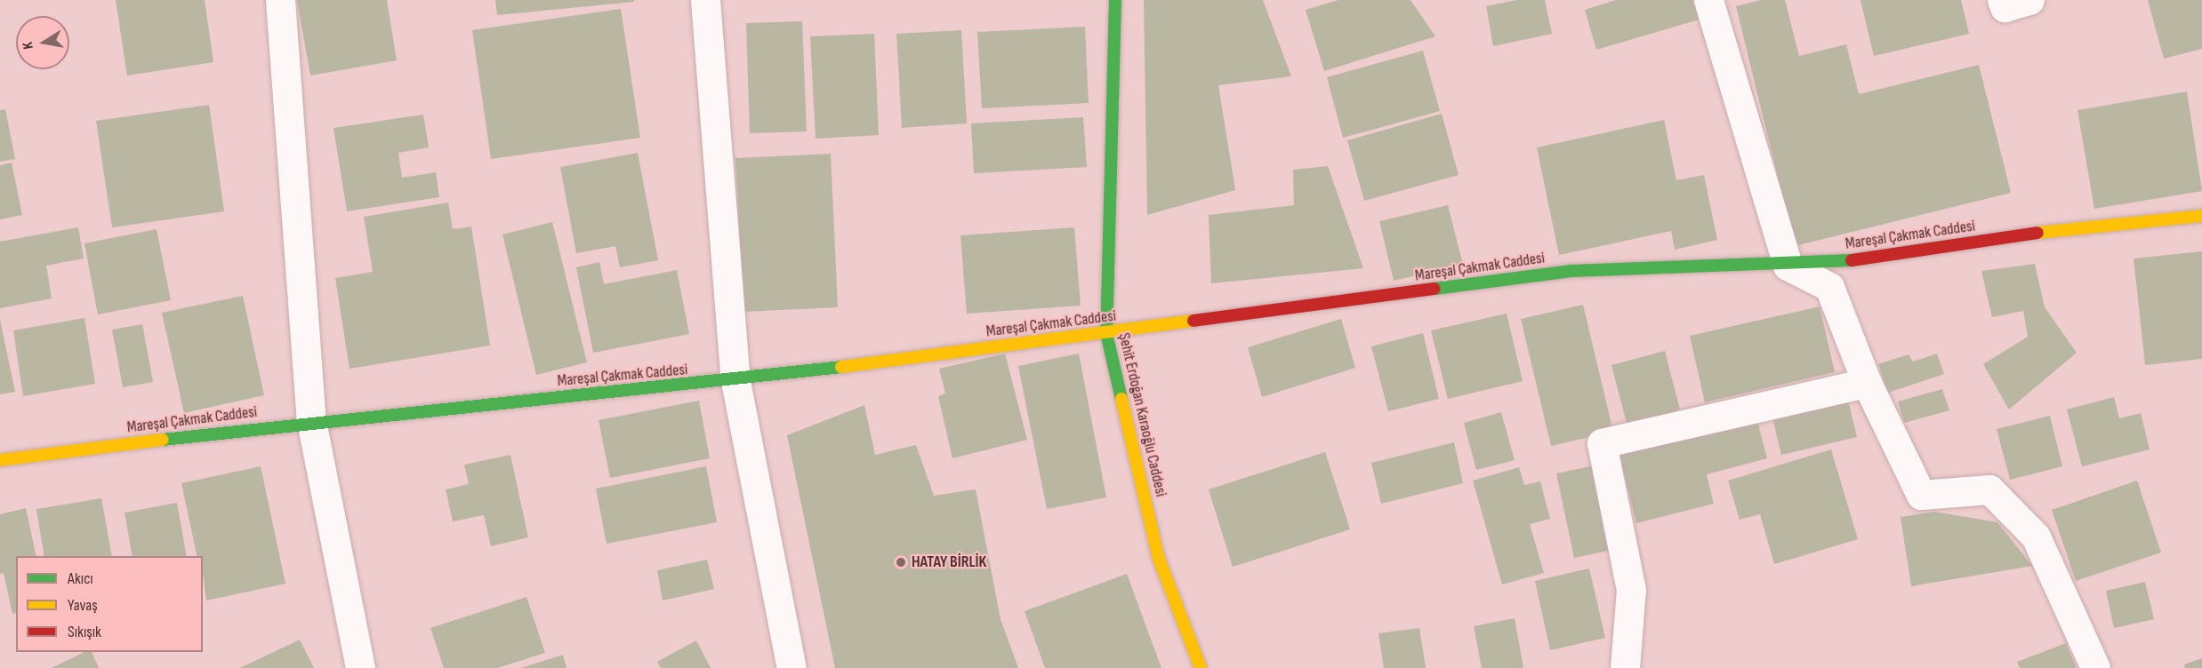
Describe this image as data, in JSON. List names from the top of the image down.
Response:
{
  "streets": {
    "street": ["Mareşal Çakmak Caddesi", "Şehit Erdoğan Karaoğlu Caddesi"]
  },
  "crossings": [
    ["Mareşal Çakmak Caddesi", "Şehit Erdoğan Karaoğlu Caddesi"]
  ],
  "places": ["HATAY BİRLİK"],
  "legend": ["Akıcı", "Yavaş", "Sıkışık"],
  "north": "left"
}
